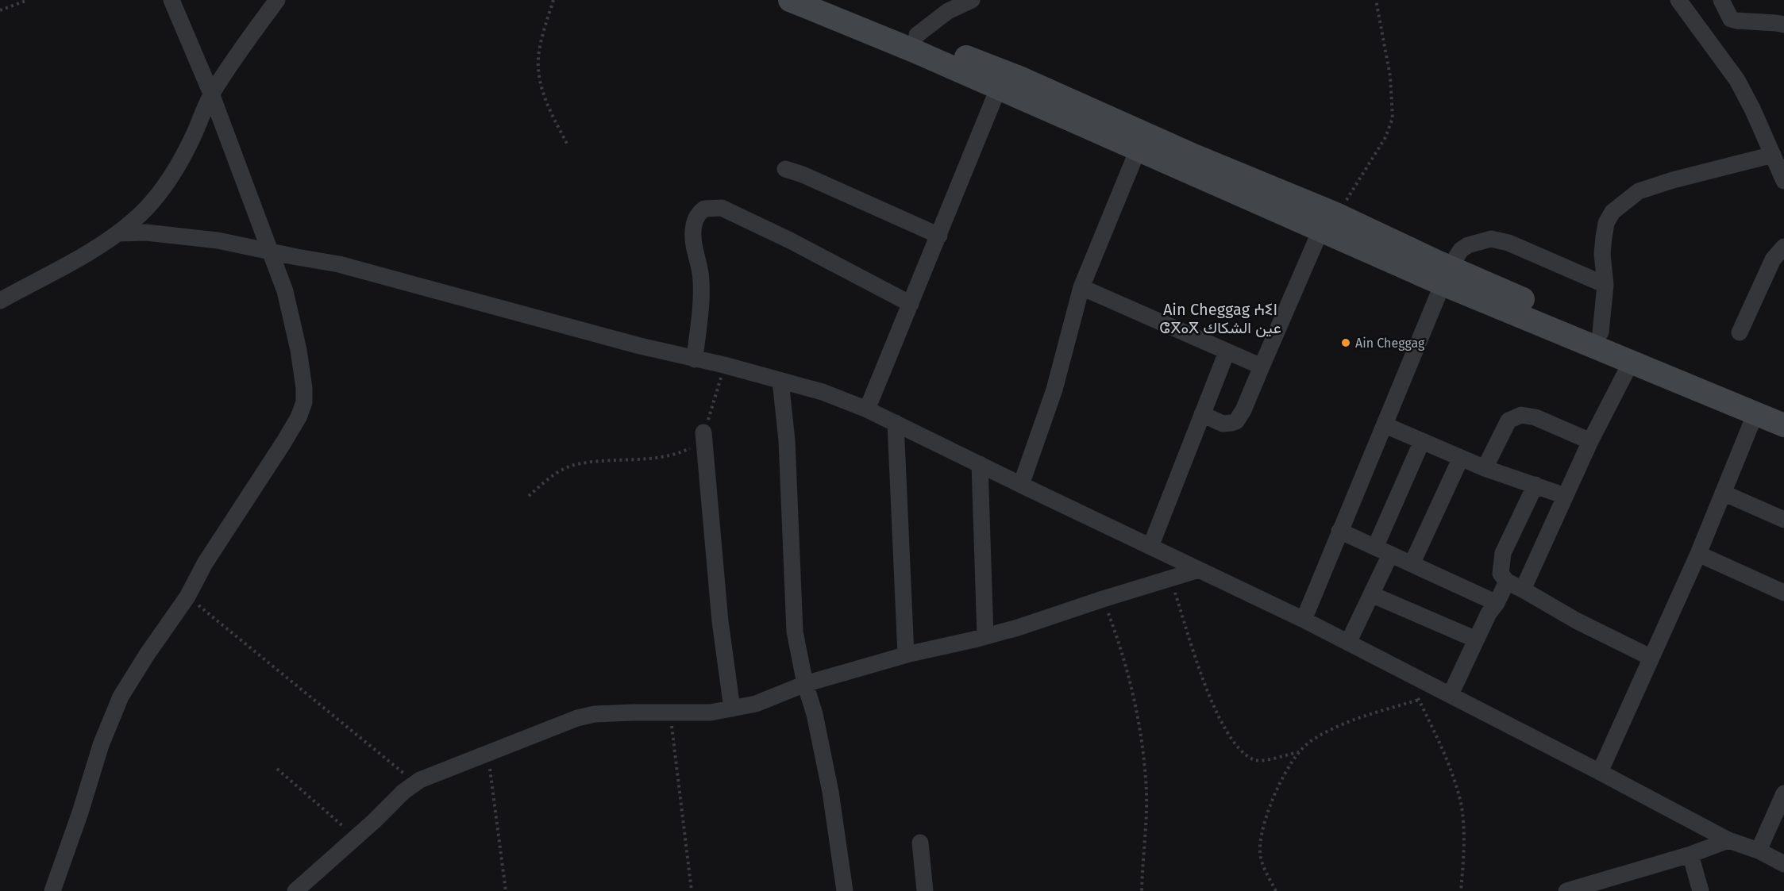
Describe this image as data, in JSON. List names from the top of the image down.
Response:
{
  "districts": ["Ain Cheggag ⵄⵉⵏ ⵛⴳⴰⴳ عين الشكاك"],
  "places": ["Ain Cheggag"]
}
